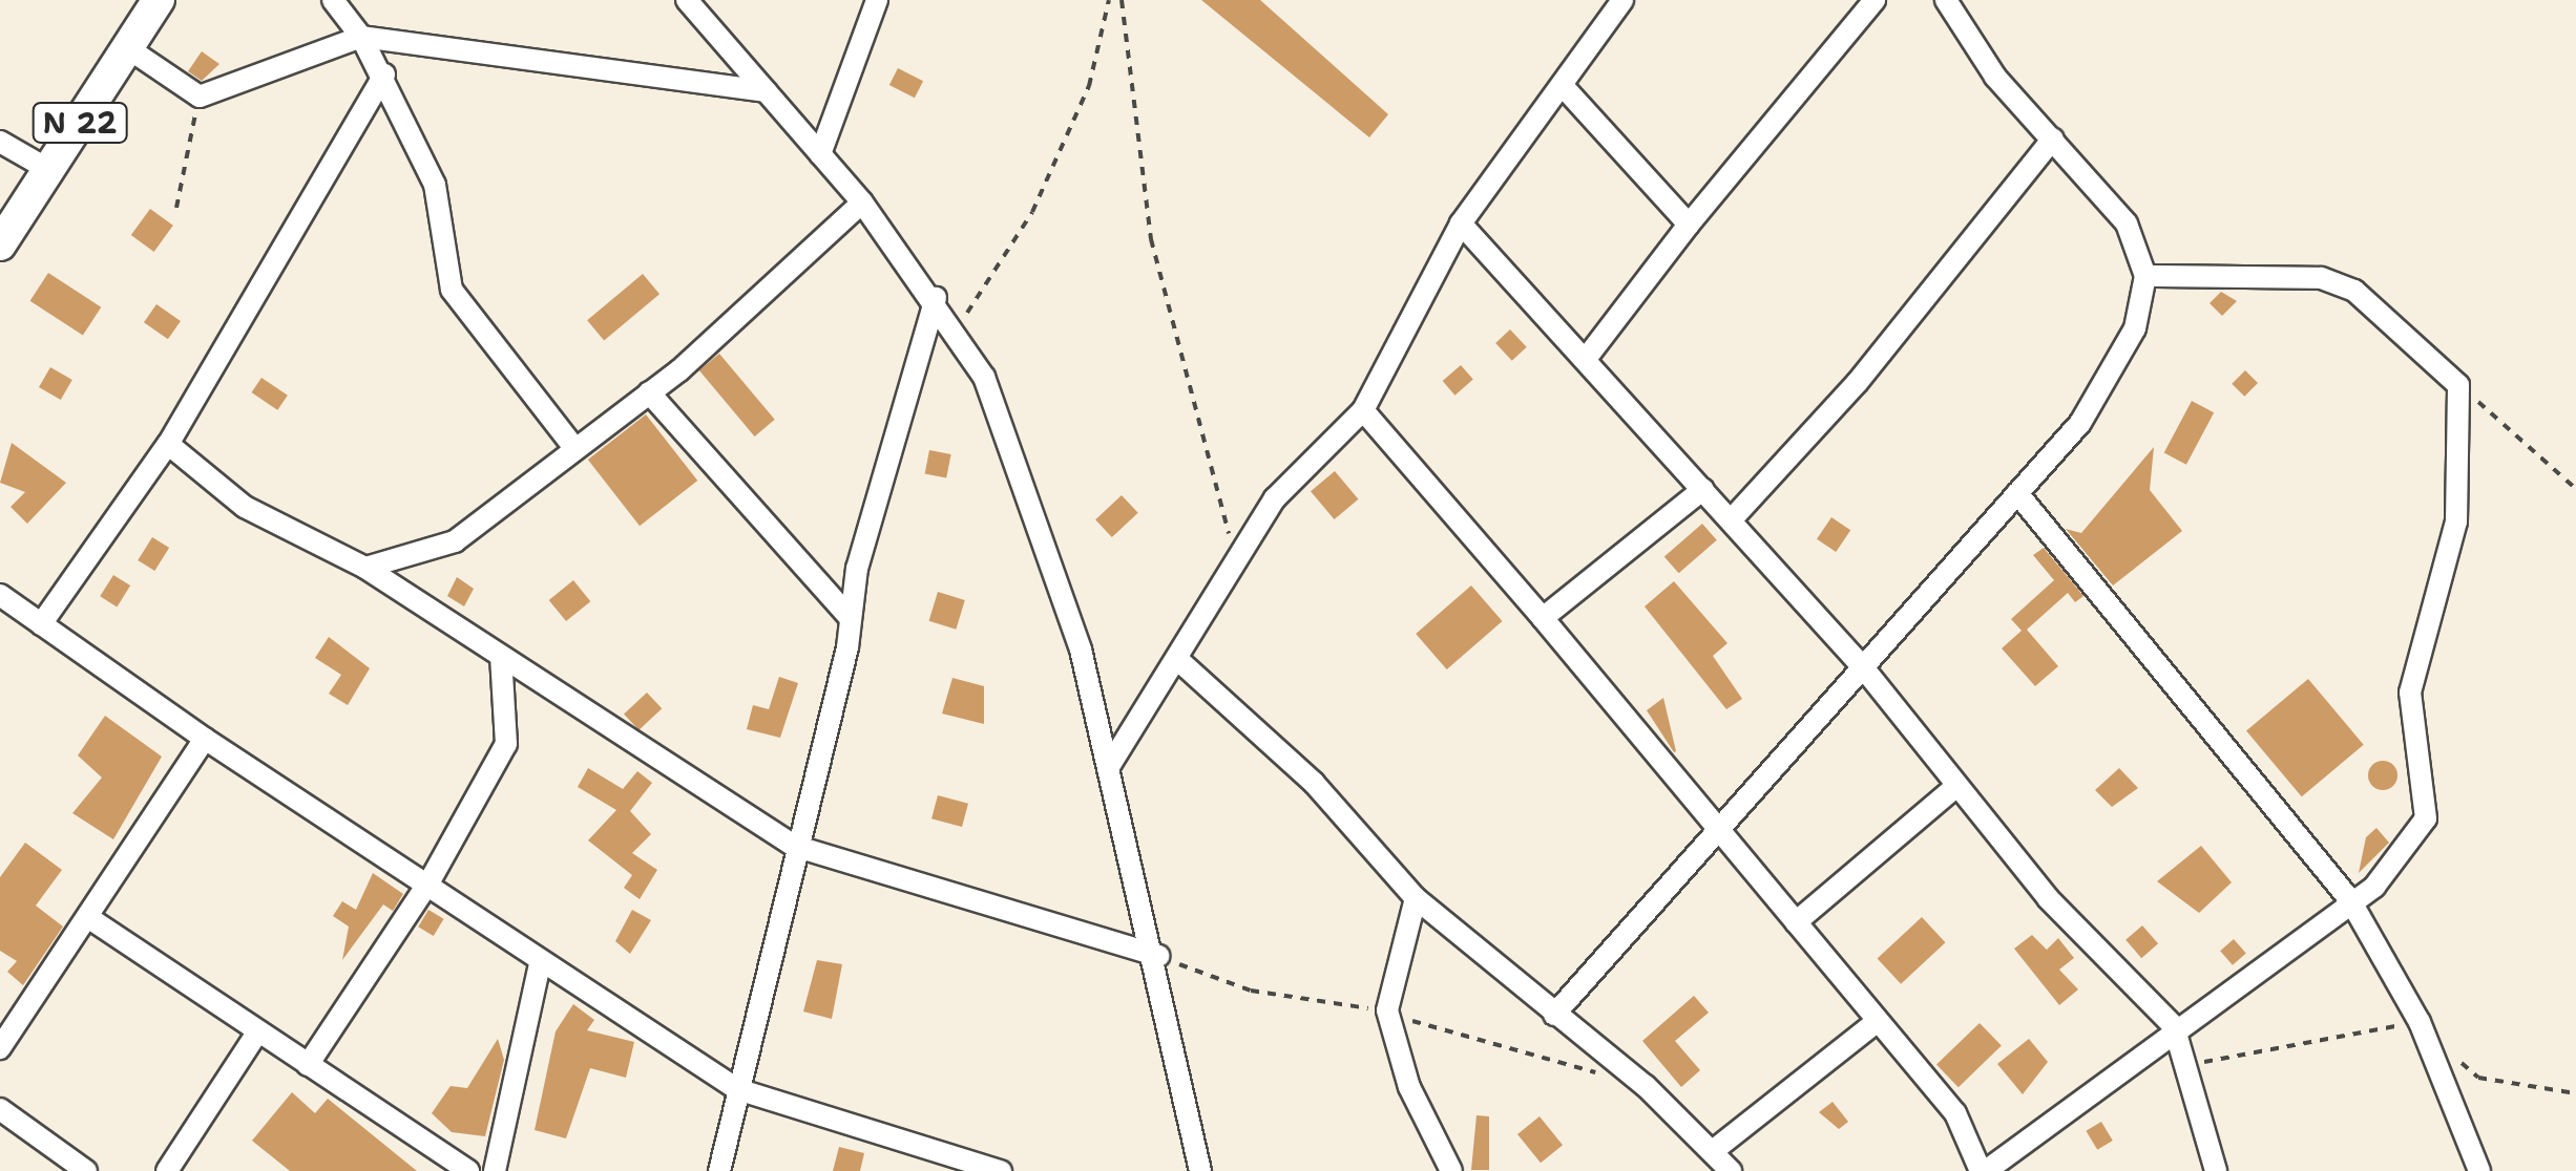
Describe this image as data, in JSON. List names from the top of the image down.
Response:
{
  "streets": {
    "main road": ["N 22"]
  }
}
